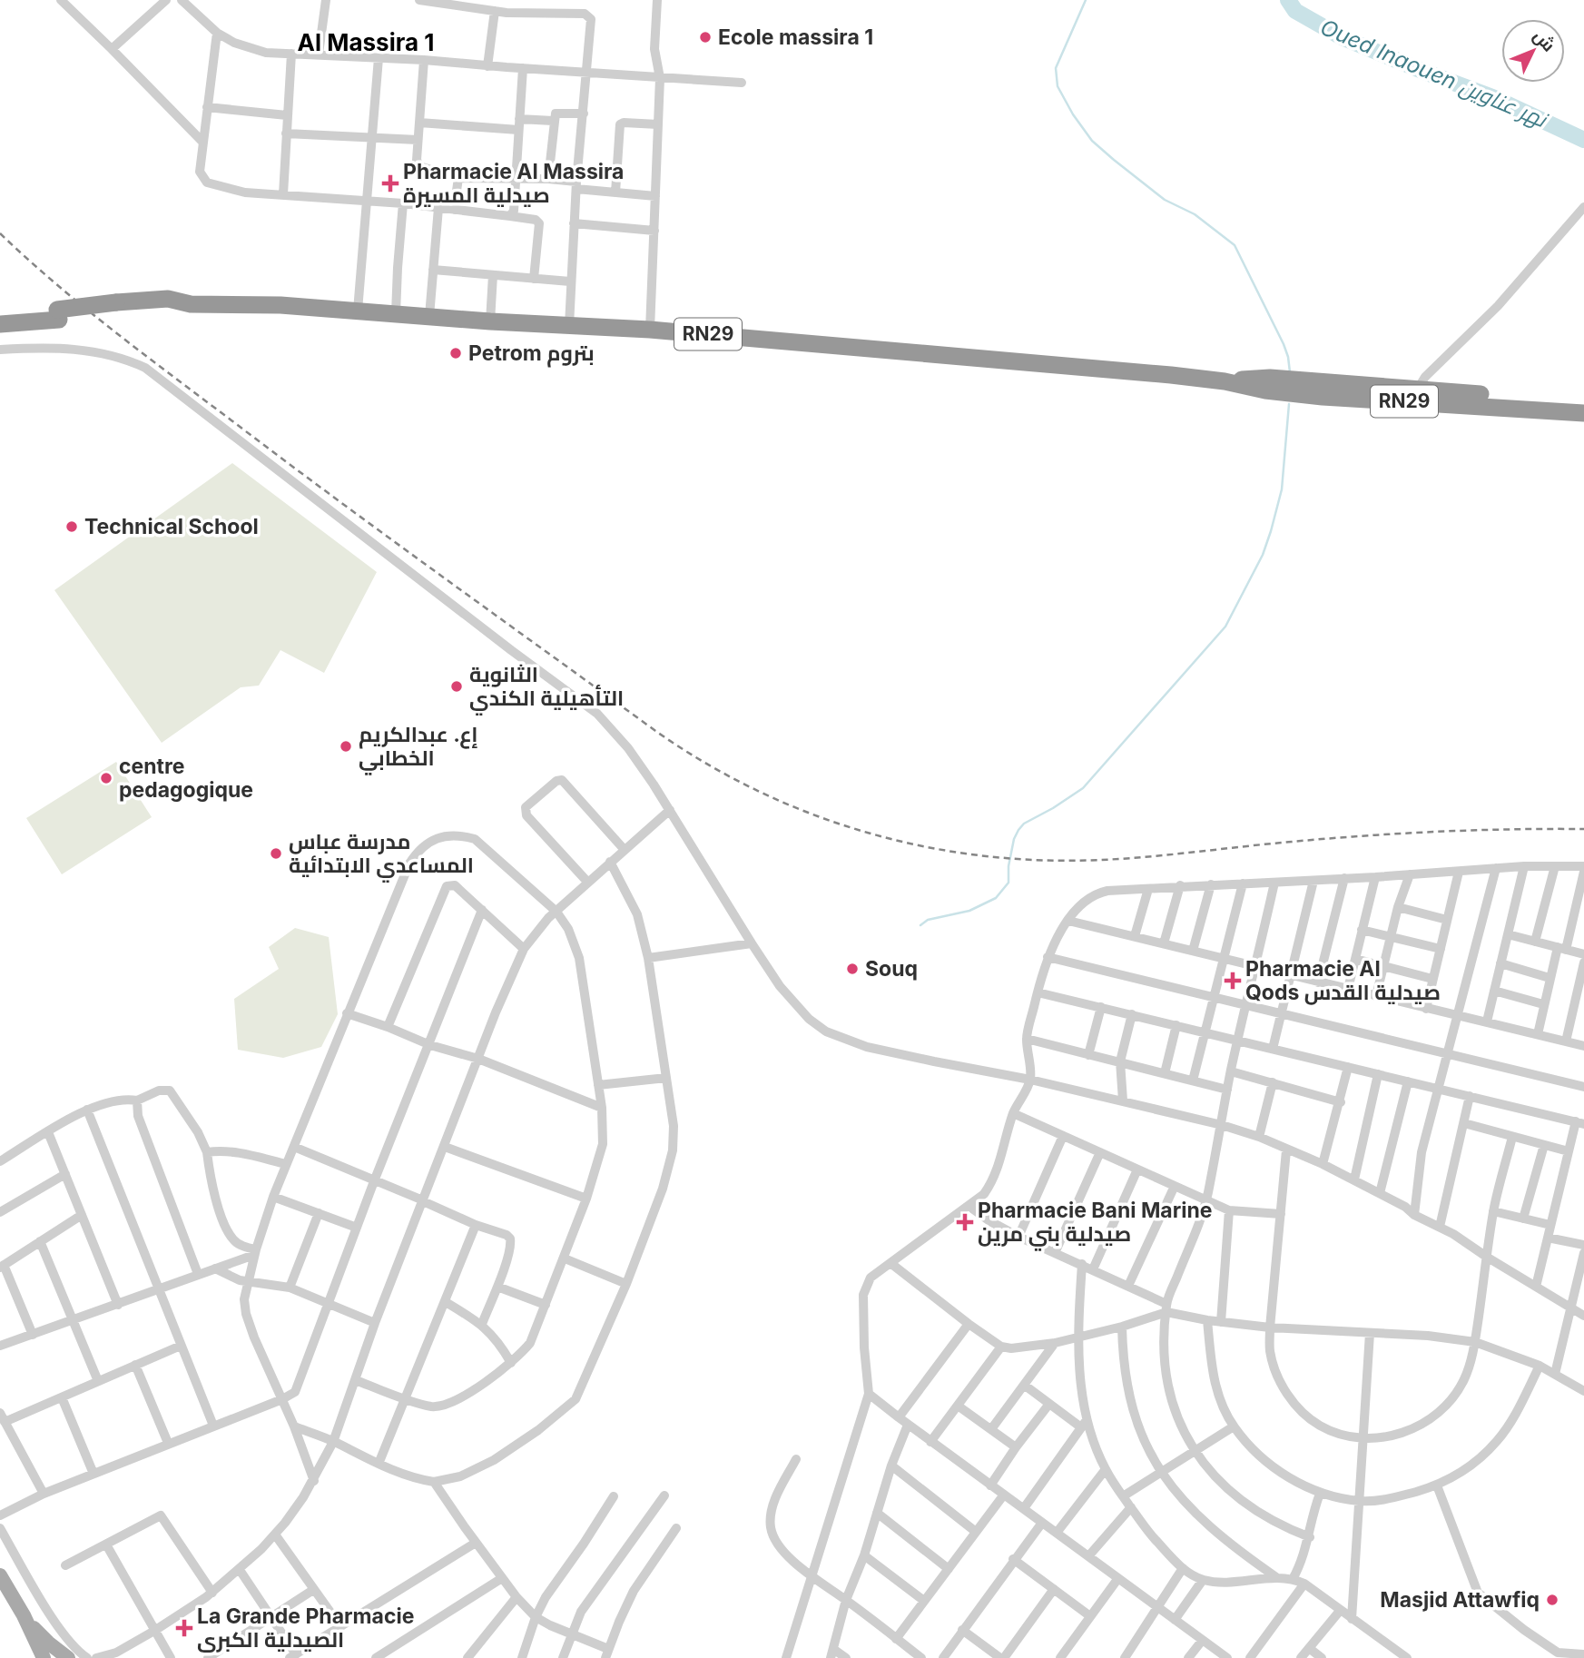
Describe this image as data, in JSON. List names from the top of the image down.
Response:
{
  "streets": {
    "highway": ["RN29"]
  },
  "districts": ["Al Massira 1"],
  "water": ["Oued Inaouen نهر عناوين"],
  "places": {
    "other": [
      "Ecole massira 1",
      "Petrom بتروم",
      "Technical School",
      "الثانوية التأهيلية الكندي",
      "إع. عبدالكريم الخطابي",
      "centre pedagogique",
      "مدرسة عباس المساعدي الابتدائية",
      "Souq",
      "Masjid Attawfiq"
    ],
    "health": [
      "Pharmacie Al Massira صيدلية المسيرة",
      "Pharmacie Al Qods صيدلية القدس",
      "Pharmacie Bani Marine صيدلية بني مرين",
      "La Grande Pharmacie الصيدلية الكبرى"
    ]
  },
  "north": "top right"
}
